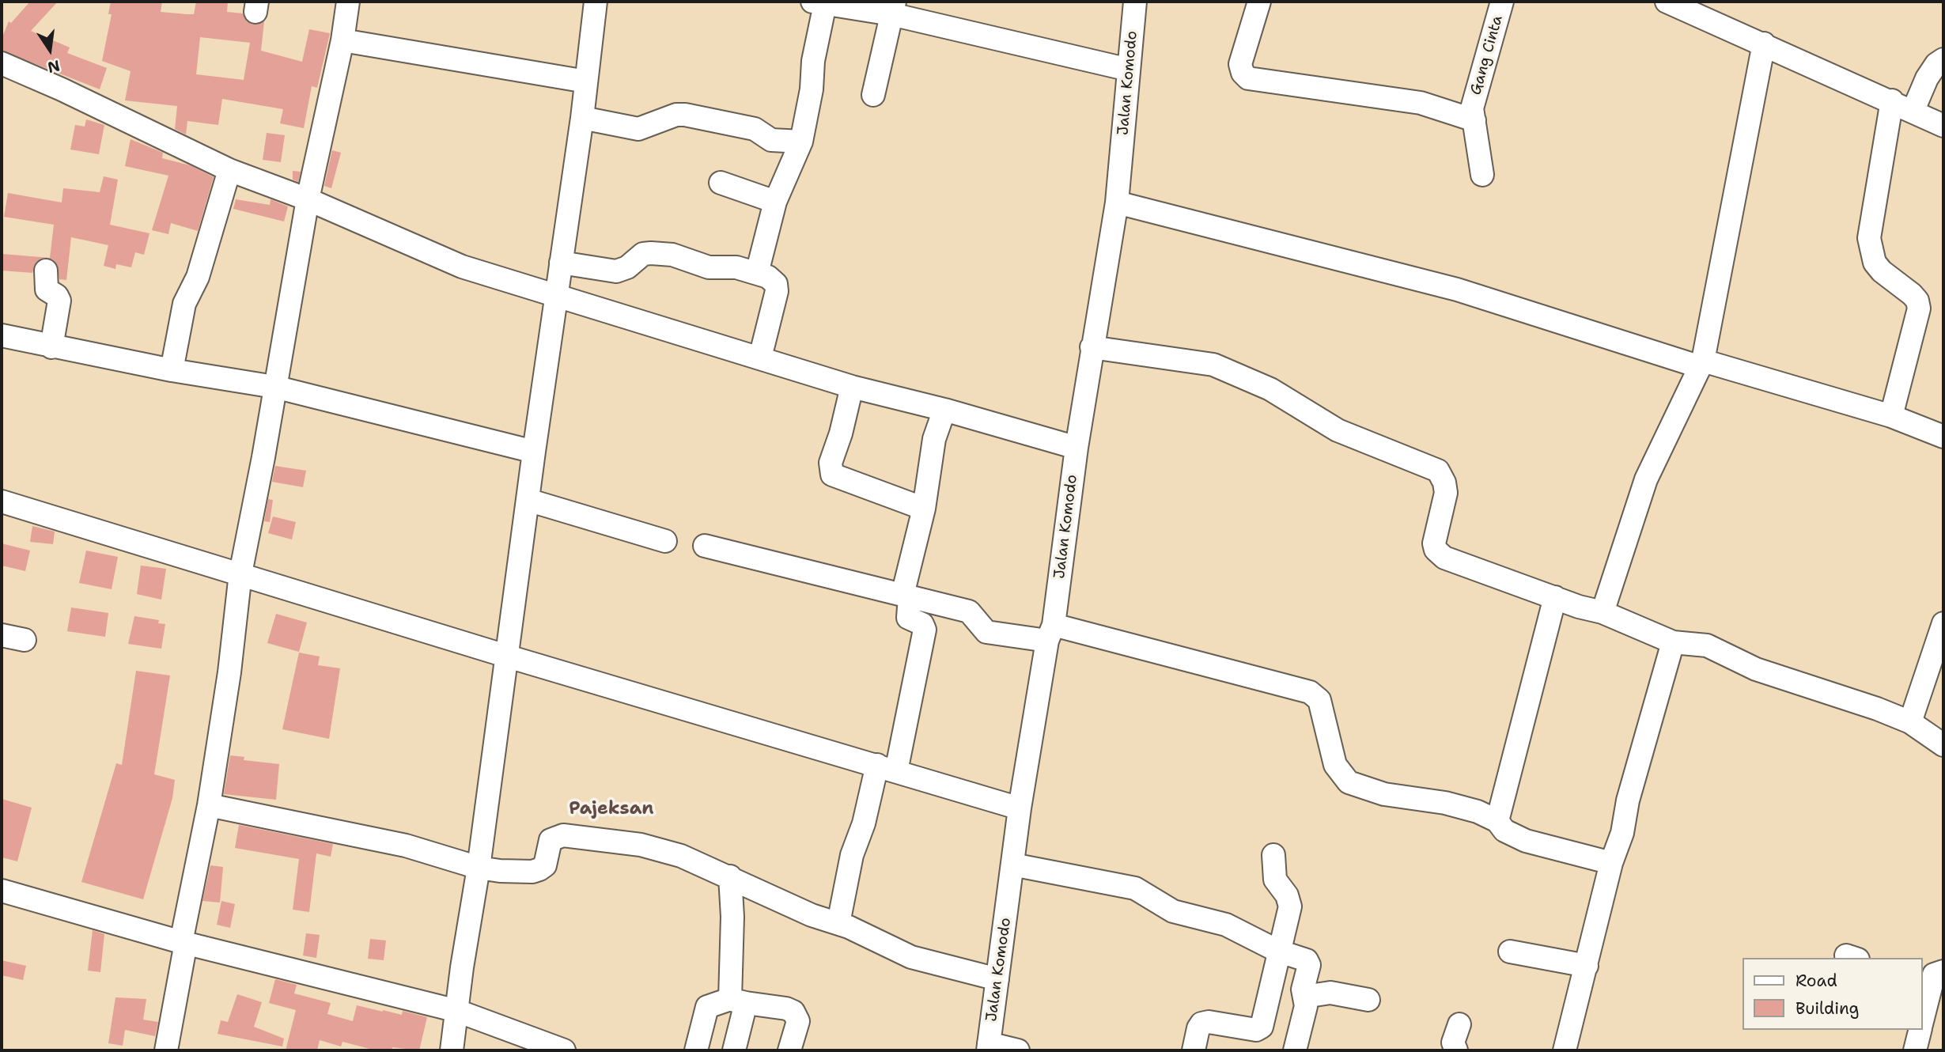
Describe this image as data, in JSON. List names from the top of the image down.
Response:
{
  "streets": {
    "street": ["Gang Cinta", "Jalan Komodo"]
  },
  "districts": ["Pajeksan"],
  "legend": ["Road", "Building"],
  "north": "bottom"
}
